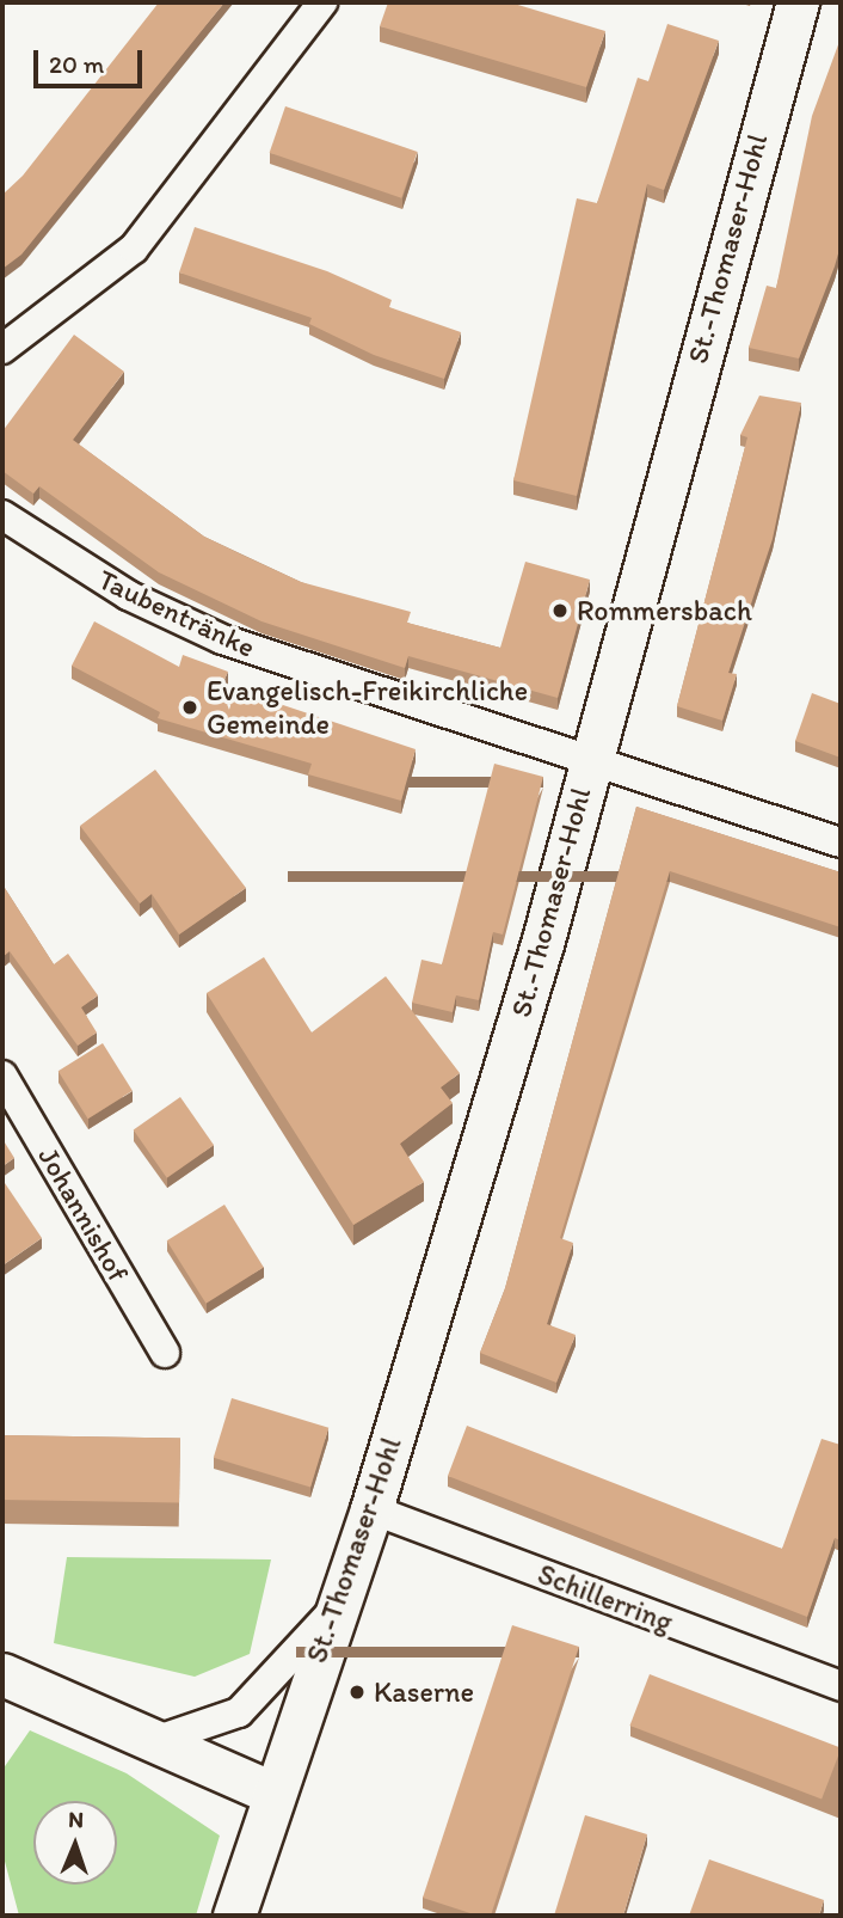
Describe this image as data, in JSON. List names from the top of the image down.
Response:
{
  "streets": {
    "street": [
      "St.-Thomaser-Hohl",
      "Taubentränke",
      "Johannishof",
      "Schillerring"
    ]
  },
  "crossings": [
    ["St.-Thomaser-Hohl", "Taubentränke"],
    ["St.-Thomaser-Hohl", "Schillerring"]
  ],
  "places": ["Rommersbach", "Evangelisch-Freikirchliche Gemeinde", "Kaserne"],
  "scale_bar": "20 m",
  "north": "top"
}
